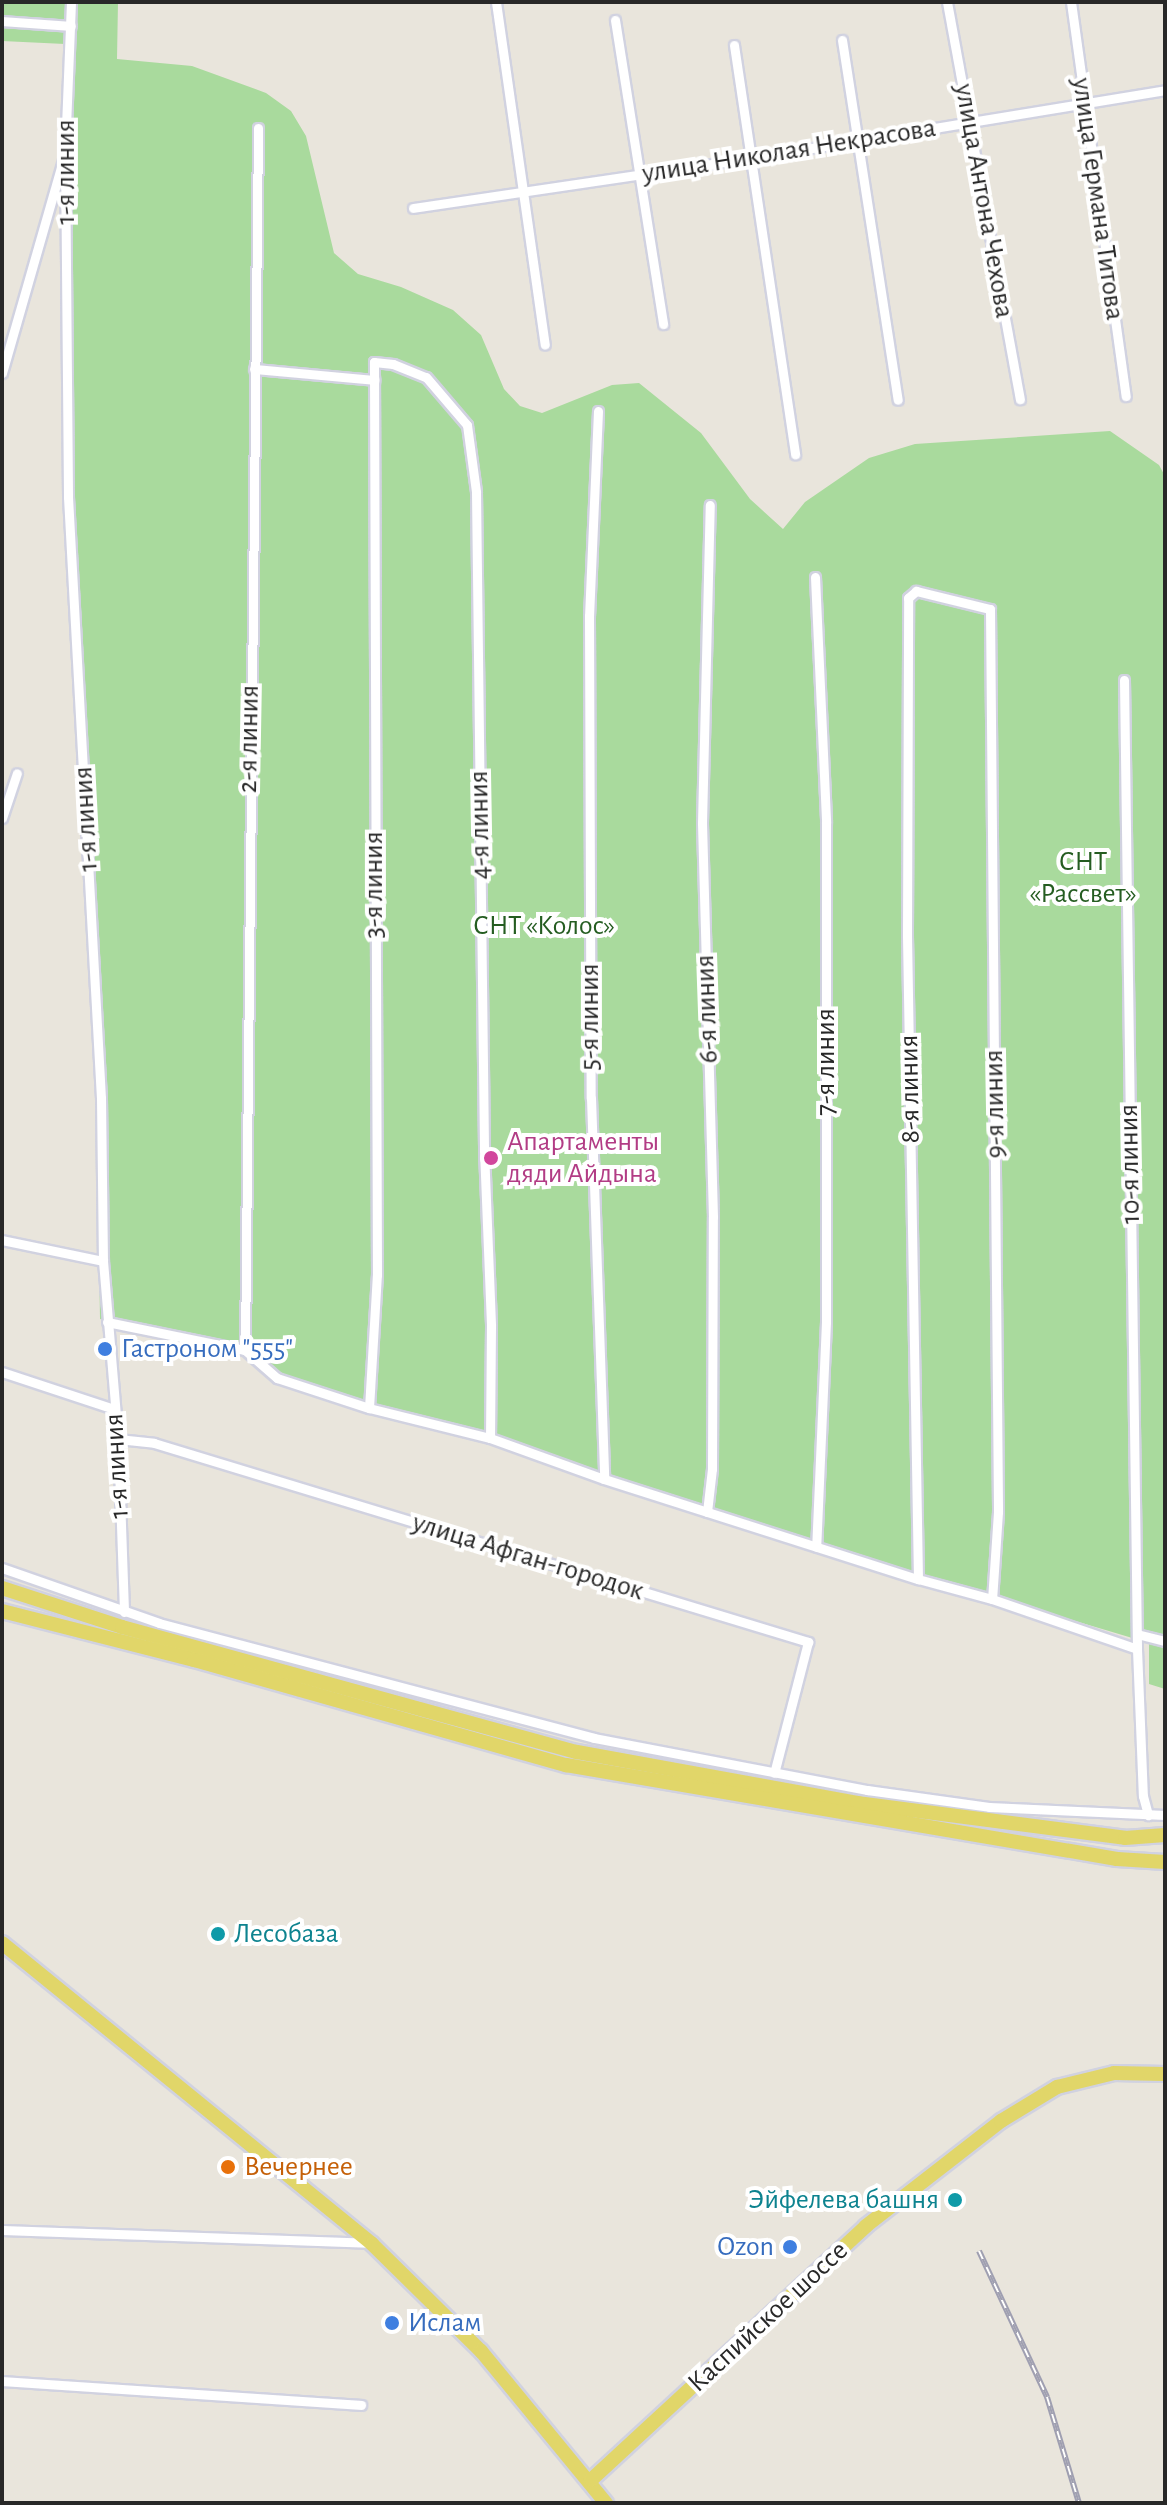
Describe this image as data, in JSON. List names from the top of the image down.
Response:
{
  "streets": {
    "main road": ["Каспийское шоссе"],
    "street": [
      "улица Николая Некрасова",
      "1-я линия",
      "улица Германа Титова",
      "улица Антона Чехова",
      "2-я линия",
      "4-я линия",
      "3-я линия",
      "6-я линия",
      "5-я линия",
      "7-я линия",
      "8-я линия",
      "9-я линия",
      "10-я линия",
      "улица Афган-городок"
    ]
  },
  "crossings": [
    ["улица Николая Некрасова", "улица Германа Титова"],
    ["улица Николая Некрасова", "улица Антона Чехова"],
    ["1-я линия", "улица Афган-городок"],
    ["4-я линия", "3-я линия"],
    ["8-я линия", "9-я линия"]
  ],
  "parks": ["СНТ «Рассвет»", "СНТ «Колос»"],
  "places": [
    "Апартаменты дяди Айдына",
    "Гастроном \"555\"",
    "Лесобаза",
    "Вечернее",
    "Эйфелева башня",
    "Ozon",
    "Ислам"
  ]
}
